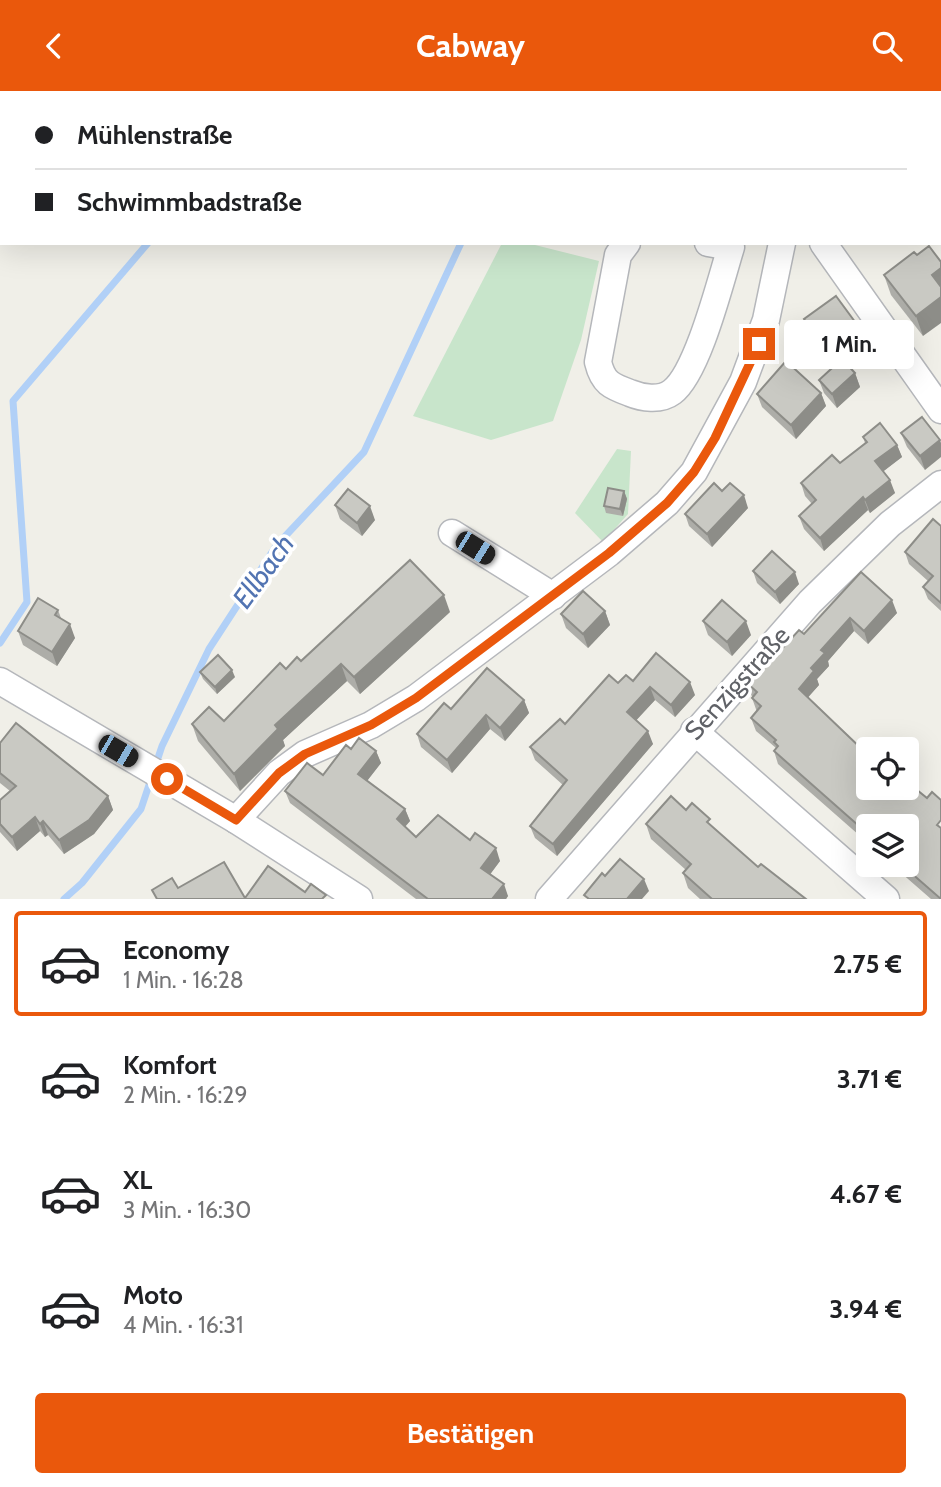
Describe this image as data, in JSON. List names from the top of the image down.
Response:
{
  "streets": {
    "street": ["Senzigstraße"]
  },
  "water": ["Ellbach"],
  "page": {
    "header": "Cabway",
    "banner": ["Mühlenstraße", "Schwimmbadstraße"],
    "bubble": "1 Min.",
    "list": [
      {
        "name": "Economy",
        "note": "1 Min. · 16:28",
        "value": "2.75 €"
      },
      {
        "name": "Komfort",
        "note": "2 Min. · 16:29",
        "value": "3.71 €"
      },
      {
        "name": "XL",
        "note": "3 Min. · 16:30",
        "value": "4.67 €"
      },
      {
        "name": "Moto",
        "note": "4 Min. · 16:31",
        "value": "3.94 €"
      }
    ],
    "buttons": "Bestätigen"
  }
}
